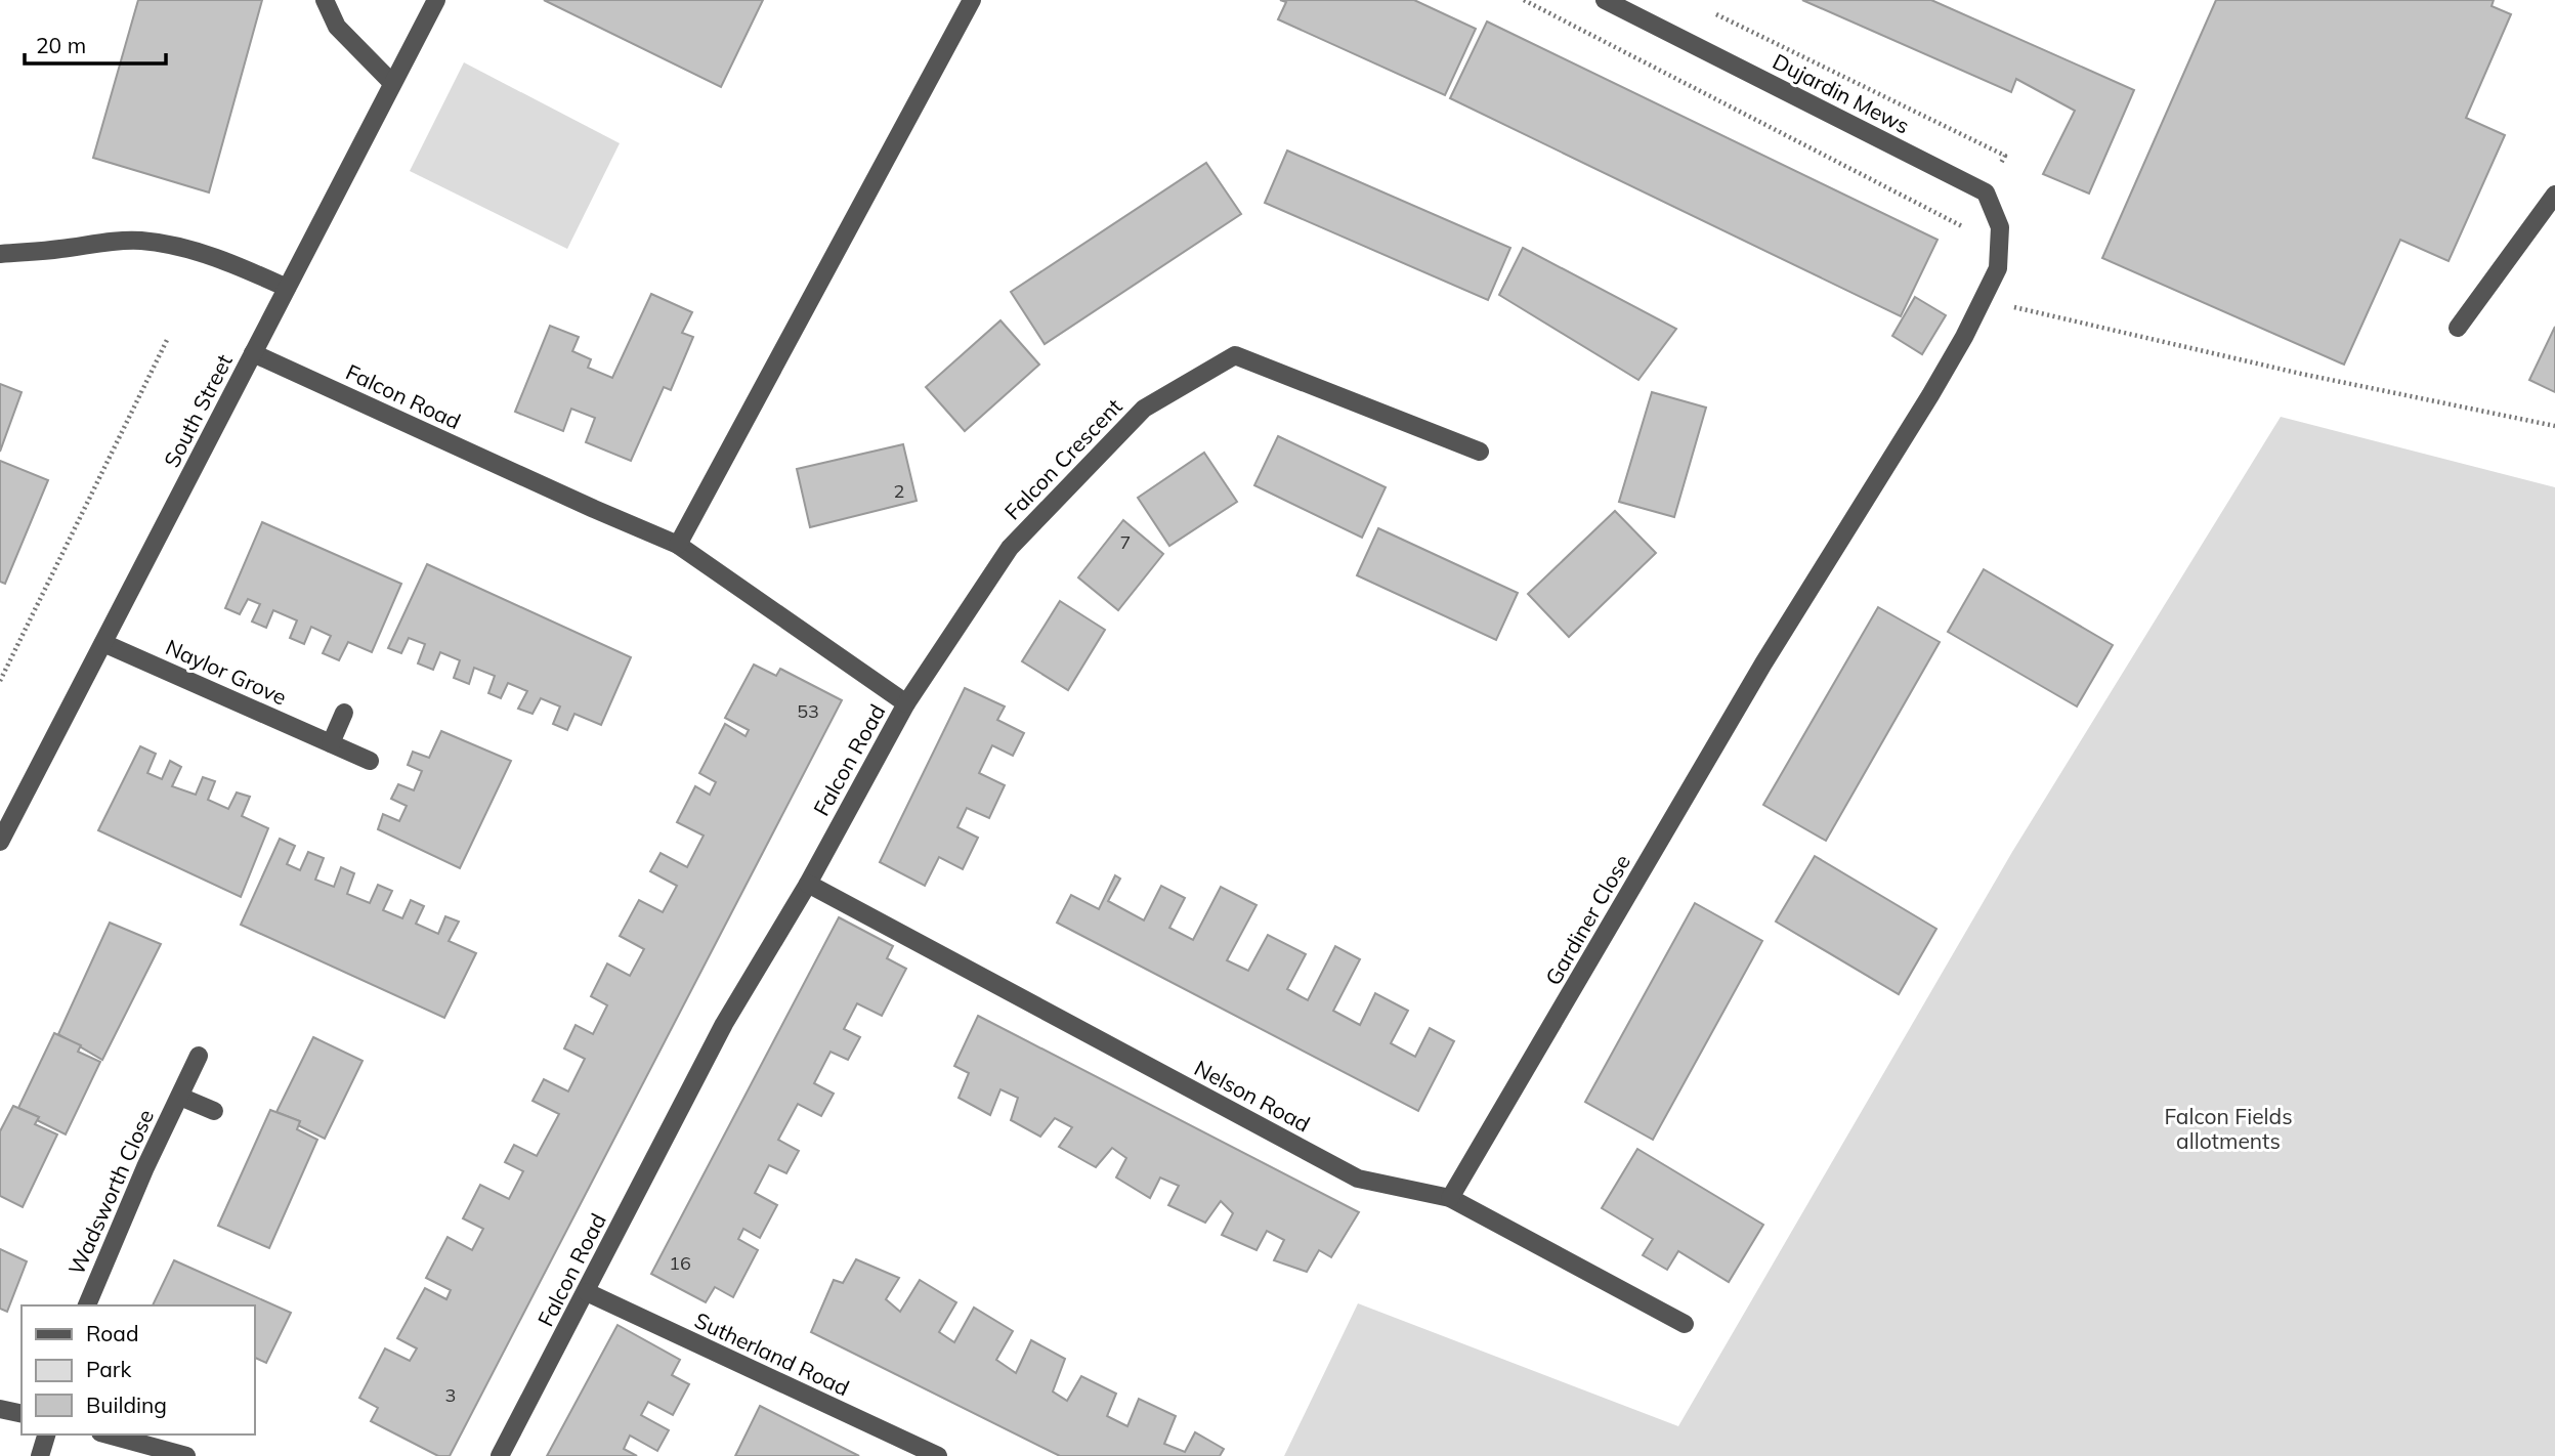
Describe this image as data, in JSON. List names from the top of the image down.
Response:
{
  "streets": {
    "street": [
      "Dujardin Mews",
      "Falcon Road",
      "South Street",
      "Falcon Crescent",
      "Naylor Grove",
      "Gardiner Close",
      "Nelson Road",
      "Wadsworth Close",
      "Sutherland Road"
    ]
  },
  "crossings": [
    ["Dujardin Mews", "Gardiner Close"],
    ["Falcon Road", "South Street"],
    ["Falcon Road", "Falcon Crescent"],
    ["Falcon Road", "Nelson Road"],
    ["Falcon Road", "Sutherland Road"],
    ["South Street", "Naylor Grove"],
    ["Gardiner Close", "Nelson Road"]
  ],
  "parks": ["Falcon Fields allotments"],
  "house_numbers": [
    "2",
    "7",
    "53",
    "16",
    "3"
  ],
  "legend": ["Road", "Park", "Building"],
  "scale_bar": "20 m"
}
